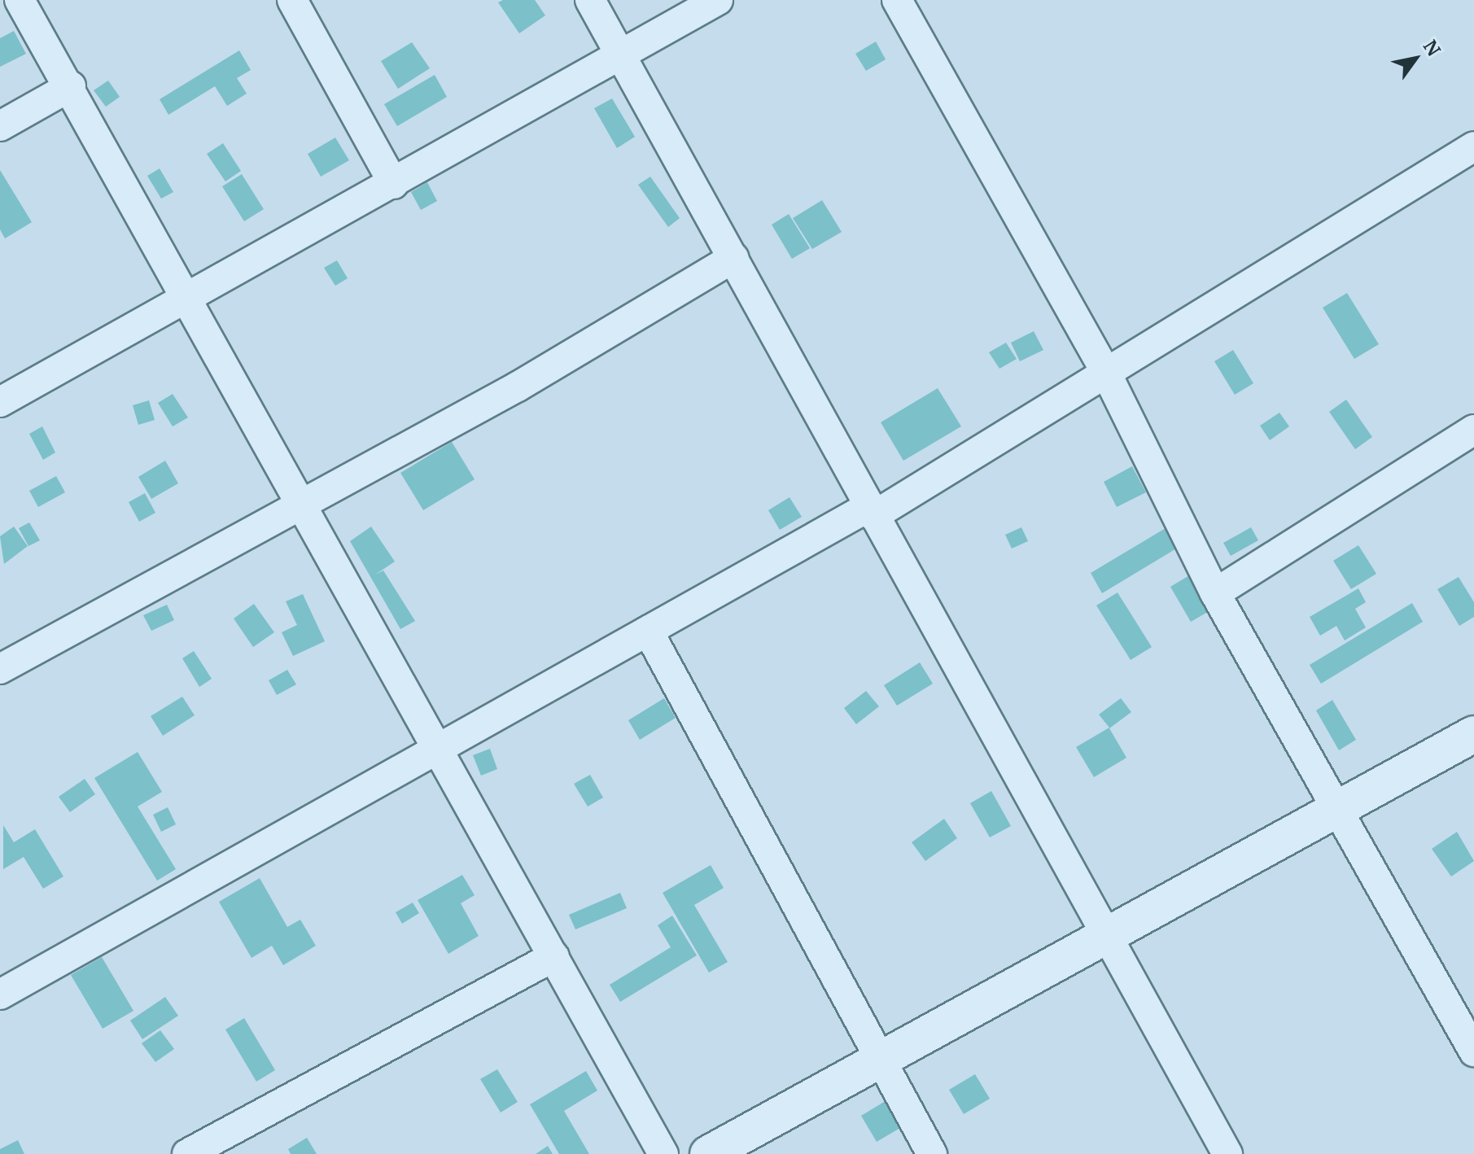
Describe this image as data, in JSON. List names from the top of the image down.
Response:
{
  "north": "top right"
}
